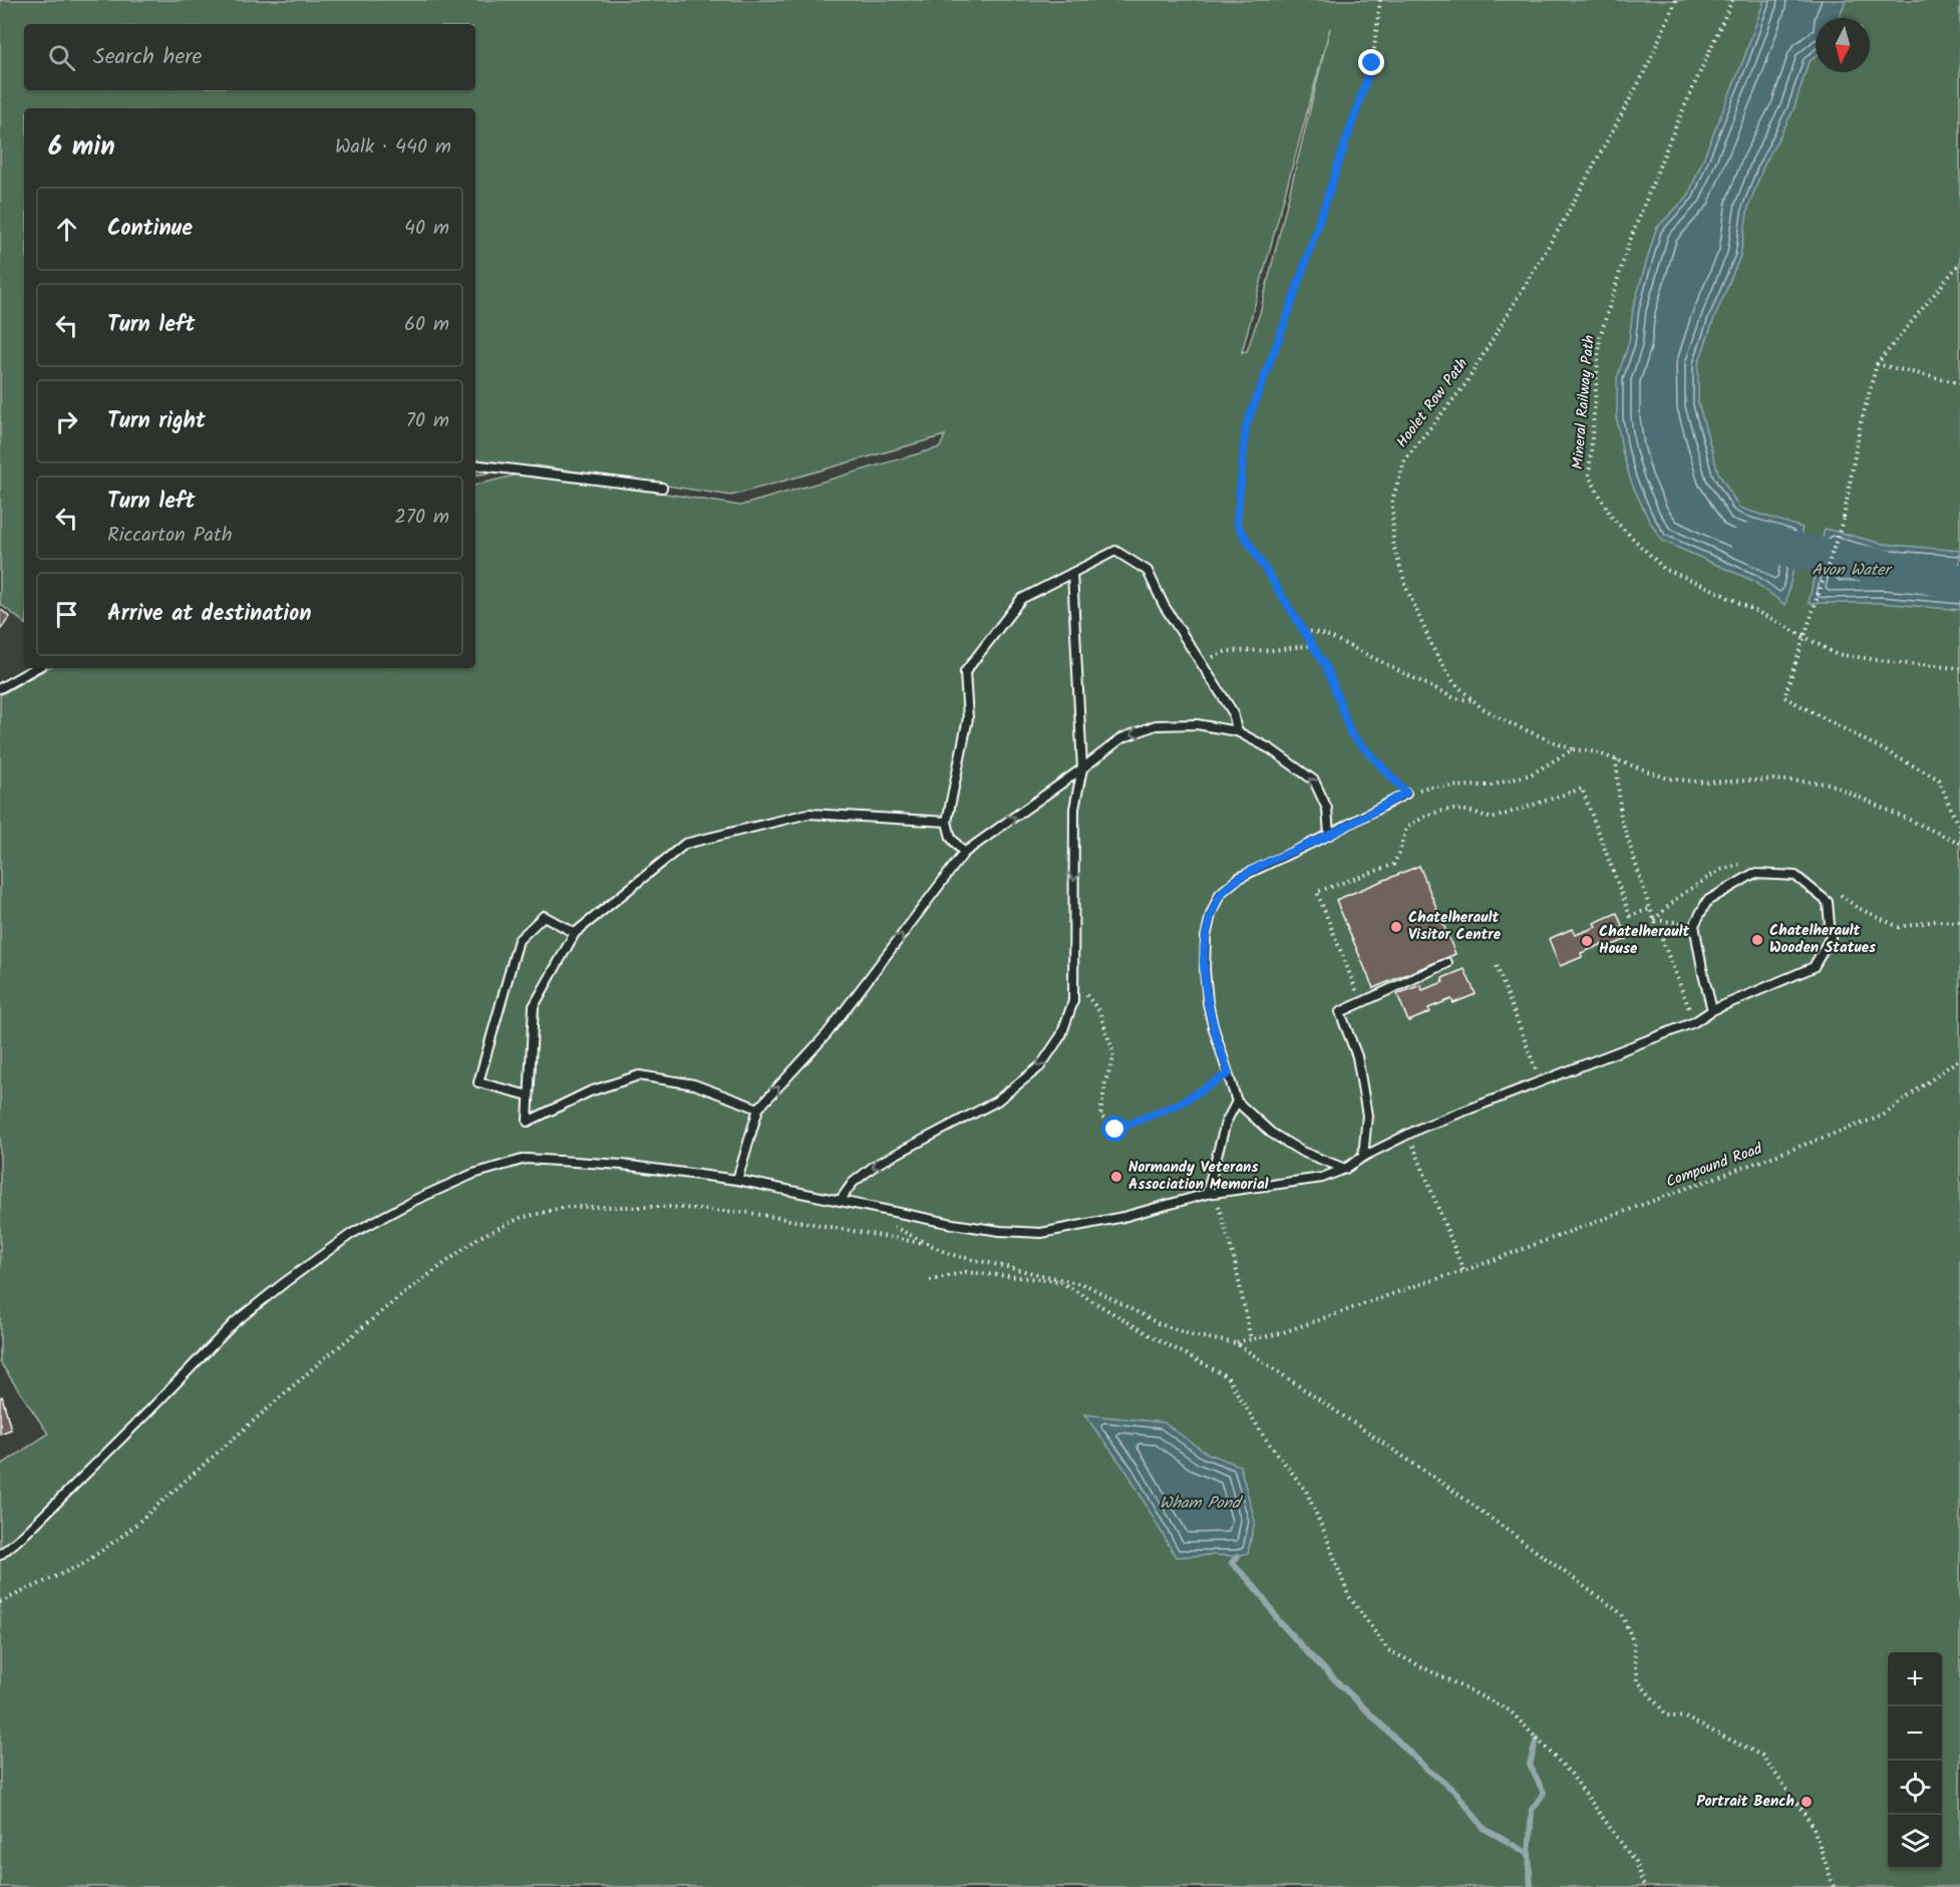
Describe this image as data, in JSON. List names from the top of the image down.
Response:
{
  "streets": {
    "path": ["Mineral Railway Path", "Hoolet Row Path", "Compound Road"]
  },
  "water": ["Avon Water", "Wham Pond"],
  "places": [
    "Chatelherault Visitor Centre",
    "Chatelherault Wooden Statues",
    "Chatelherault House",
    "Normandy Veterans Association Memorial",
    "Portrait Bench"
  ],
  "north": "bottom",
  "page": {
    "search": "Search here",
    "heading": ["6 min", "Walk · 440 m"],
    "list": [
      ["Continue", "40 m"],
      ["Turn left", "60 m"],
      ["Turn right", "70 m"],
      ["Turn left", "Riccarton Path", "270 m"],
      "Arrive at destination"
    ],
    "map_buttons": ["+", "−"]
  }
}
